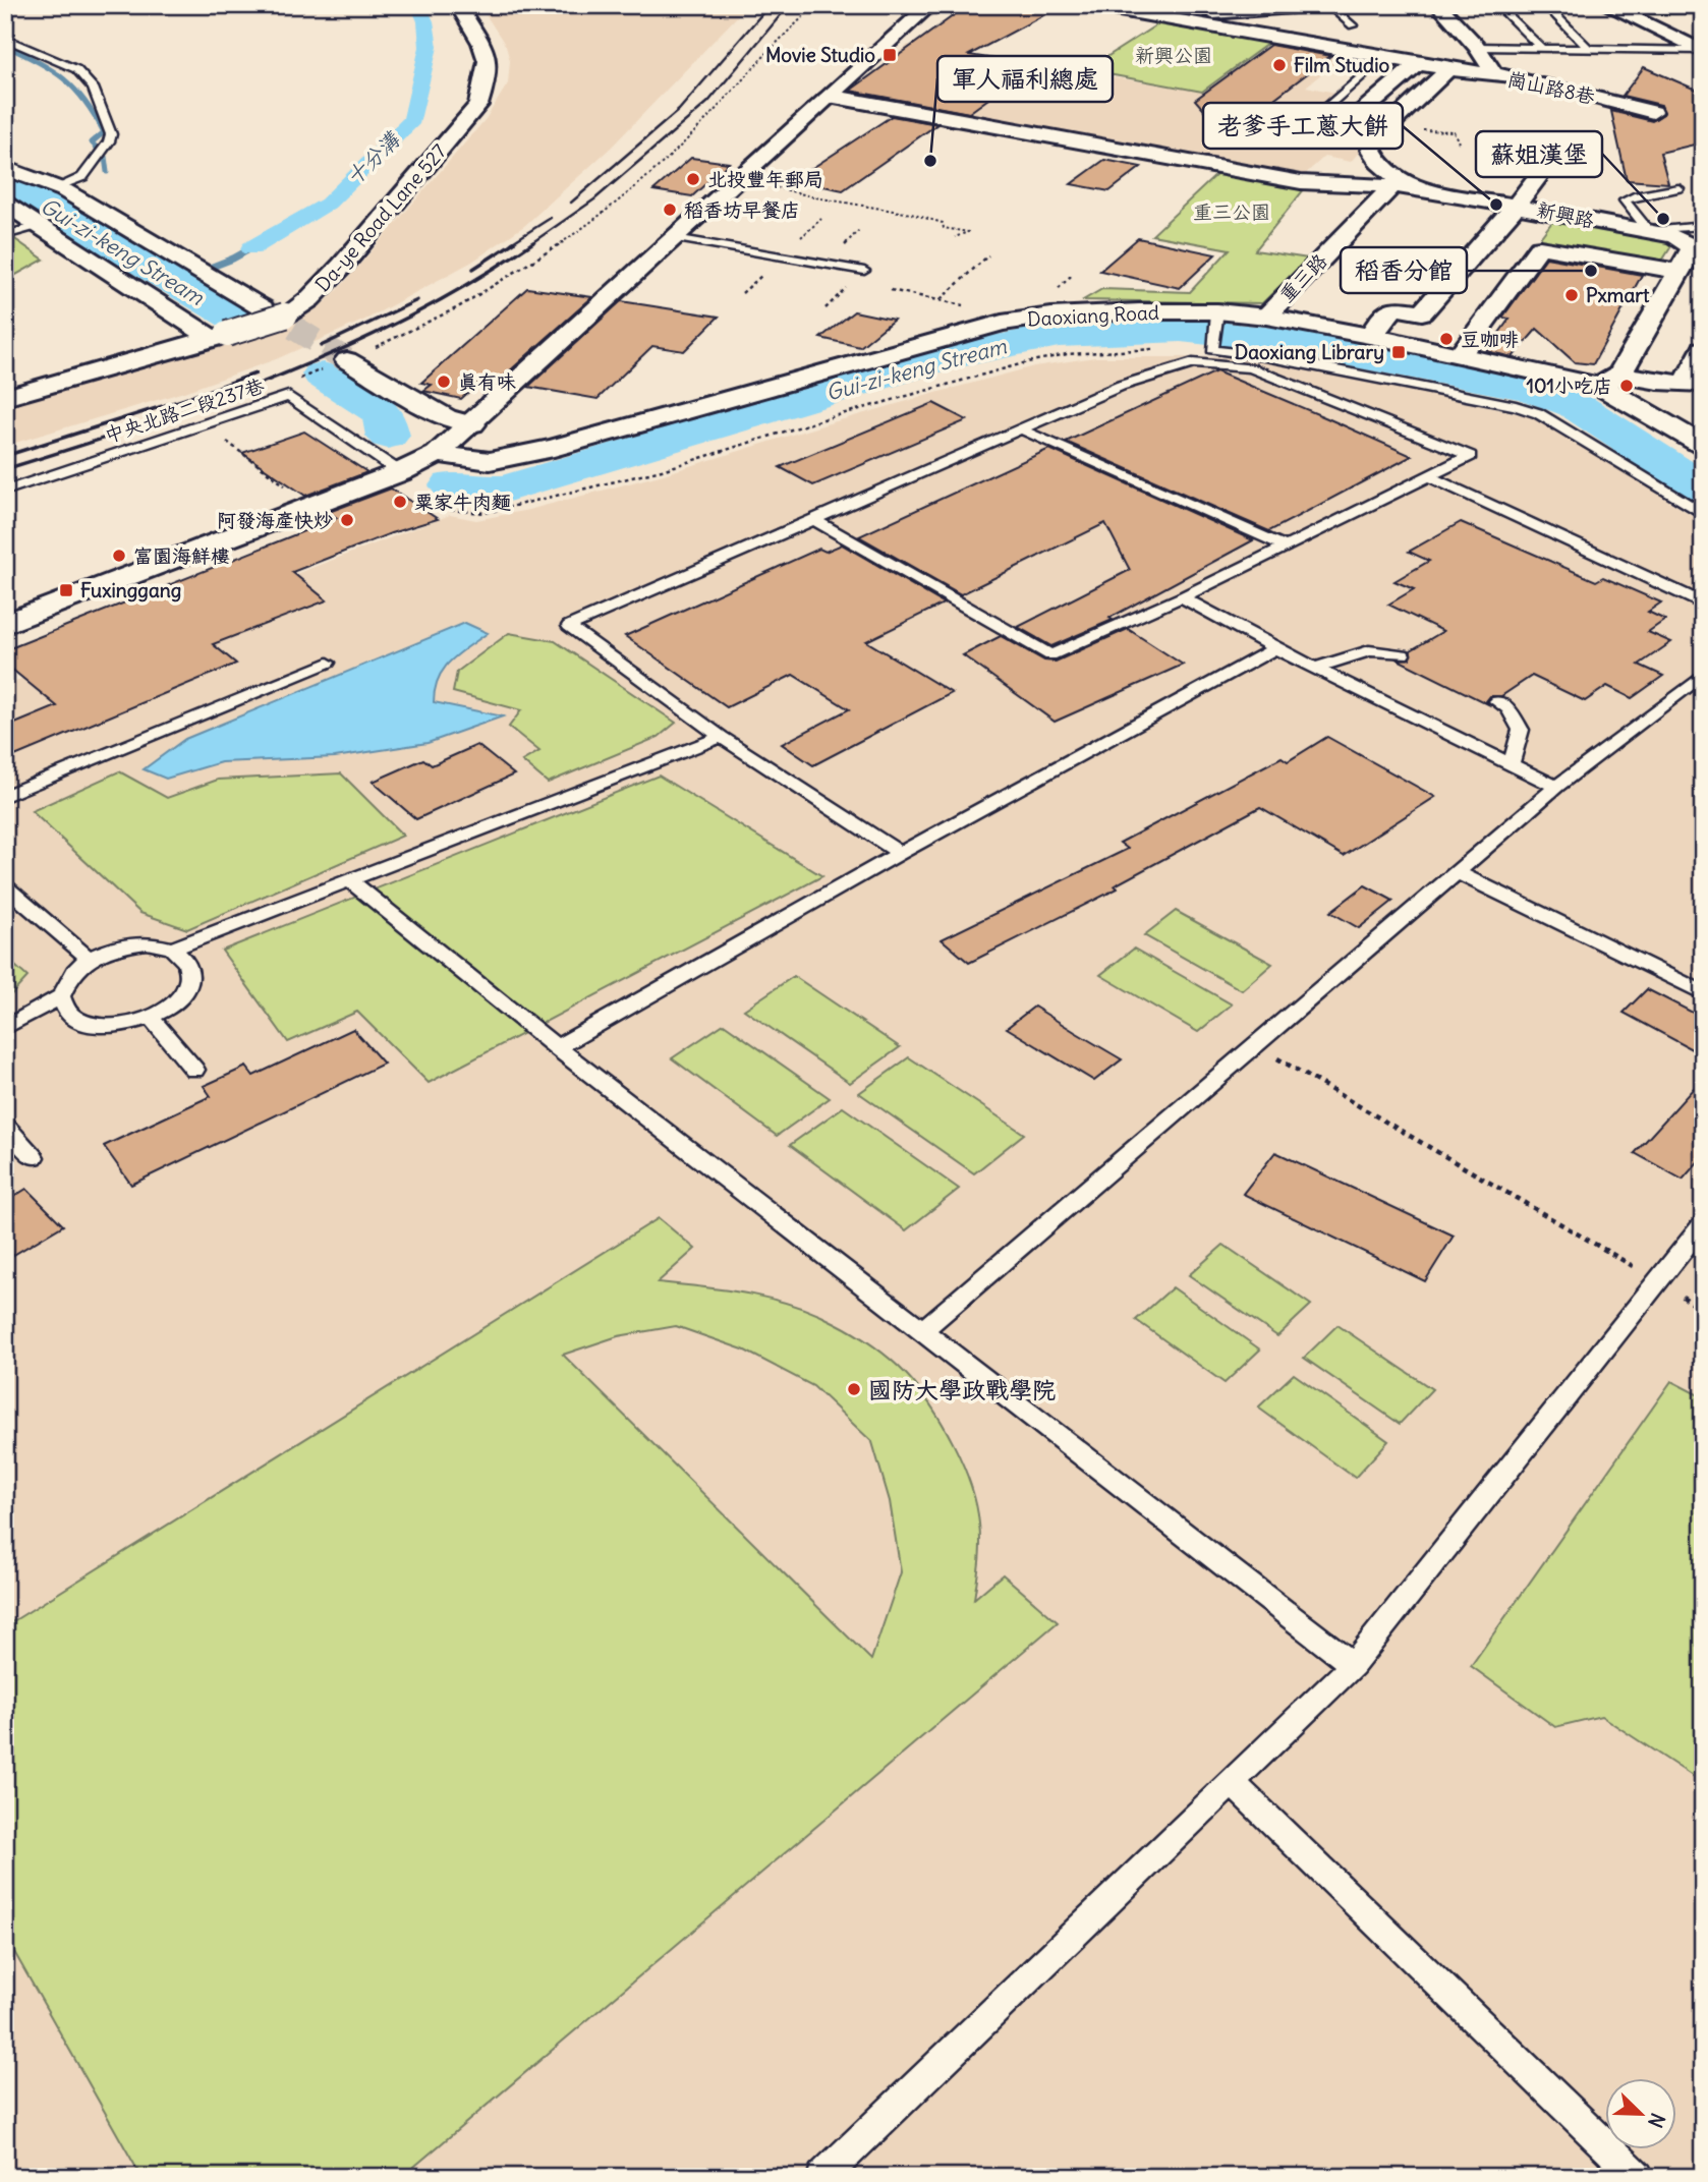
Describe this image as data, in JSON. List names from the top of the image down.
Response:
{
  "streets": {
    "street": [
      "崗山路8巷",
      "新興路",
      "Da-ye Road Lane 527",
      "重三路",
      "Daoxiang Road"
    ],
    "lane": ["中央北路二段237巷"]
  },
  "crossings": [
    ["新興路", "重三路"],
    ["新興路", "Daoxiang Road"],
    ["重三路", "Daoxiang Road"]
  ],
  "water": ["十分溝", "Gui-zi-keng Stream"],
  "parks": ["新興公園", "重三公園"],
  "places": {
    "transit": ["Movie Studio", "Daoxiang Library", "Fuxinggang"],
    "other": [
      "Film Studio",
      "軍人福利總處",
      "北投豐年郵局",
      "老爹手工蔥大餅",
      "稻香坊早餐店",
      "蘇姐漢堡",
      "稻香分館",
      "Pxmart",
      "豆咖啡",
      "真有味",
      "101小吃店",
      "粟家牛肉麵",
      "阿發海產快炒",
      "富園海鮮樓",
      "國防大學政戰學院"
    ]
  },
  "north": "bottom right"
}
